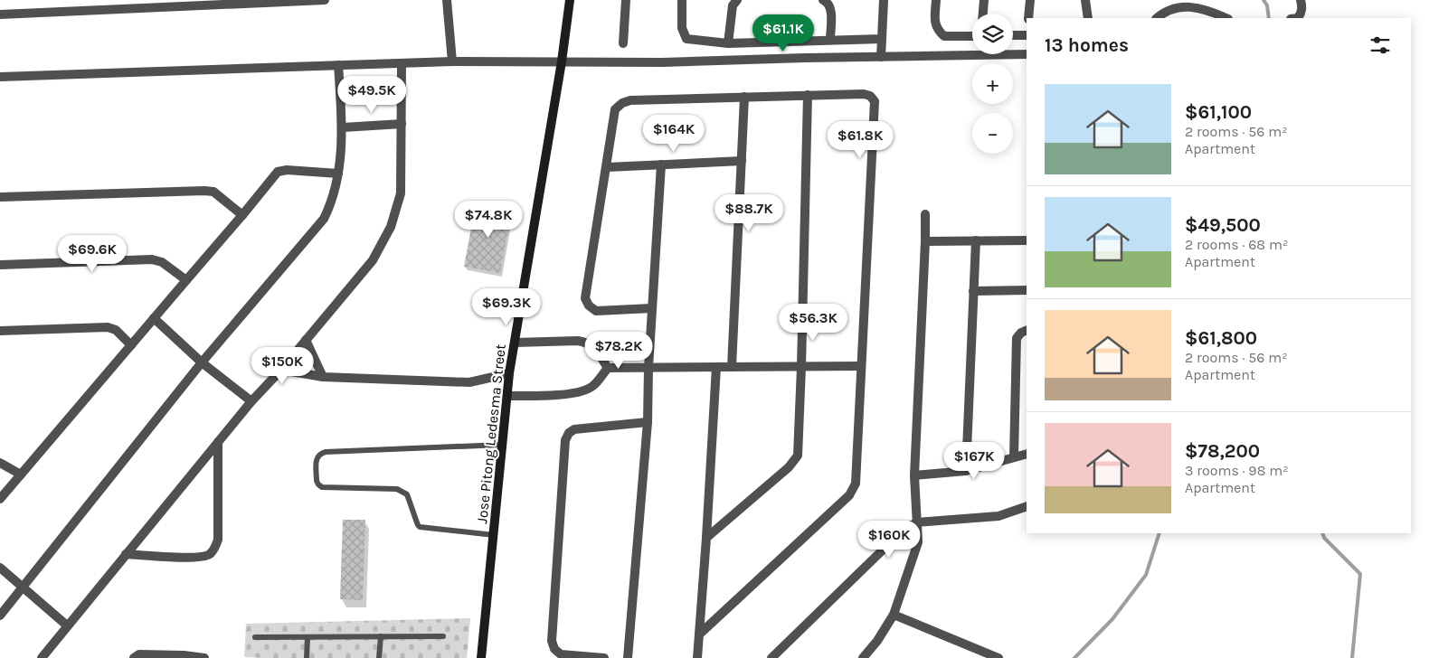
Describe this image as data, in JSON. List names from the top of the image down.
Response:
{
  "streets": {
    "main road": ["Jose Pitong Ledesma Street"]
  },
  "page": {
    "map_buttons": ["+", "−"],
    "price": [
      "$61.1K",
      "$49.5K",
      "$164K",
      "$61.8K",
      "$88.7K",
      "$74.8K",
      "$69.6K",
      "$69.3K",
      "$56.3K",
      "$78.2K",
      "$150K",
      "$167K",
      "$160K"
    ],
    "heading": "13 homes",
    "list": [
      {
        "name": "$61,100",
        "note": "2 rooms · 56 m² · Apartment"
      },
      {
        "name": "$49,500",
        "note": "2 rooms · 68 m² · Apartment"
      },
      {
        "name": "$61,800",
        "note": "2 rooms · 56 m² · Apartment"
      },
      {
        "name": "$78,200",
        "note": "3 rooms · 98 m² · Apartment"
      }
    ]
  }
}
